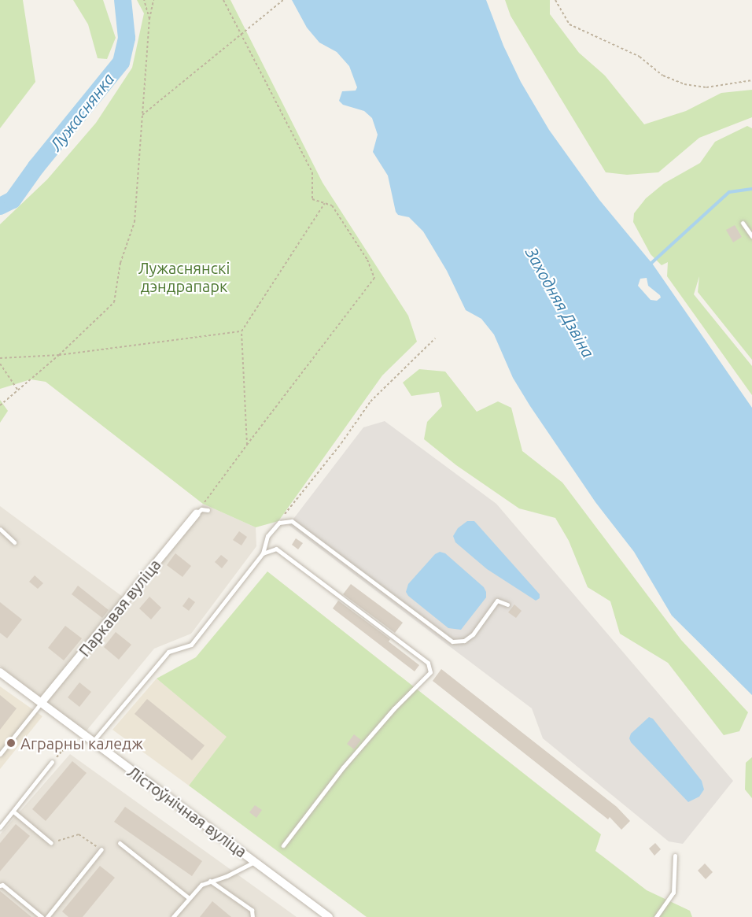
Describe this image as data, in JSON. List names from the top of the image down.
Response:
{
  "streets": {
    "street": ["Паркавая вуліца", "Лістоўнічная вуліца"]
  },
  "crossings": [
    ["Паркавая вуліца", "Лістоўнічная вуліца"]
  ],
  "water": ["Лужаснянка", "Заходняя Дзвіна"],
  "parks": ["Лужаснянскі дэндрапарк"],
  "places": ["Аграрны каледж"]
}
